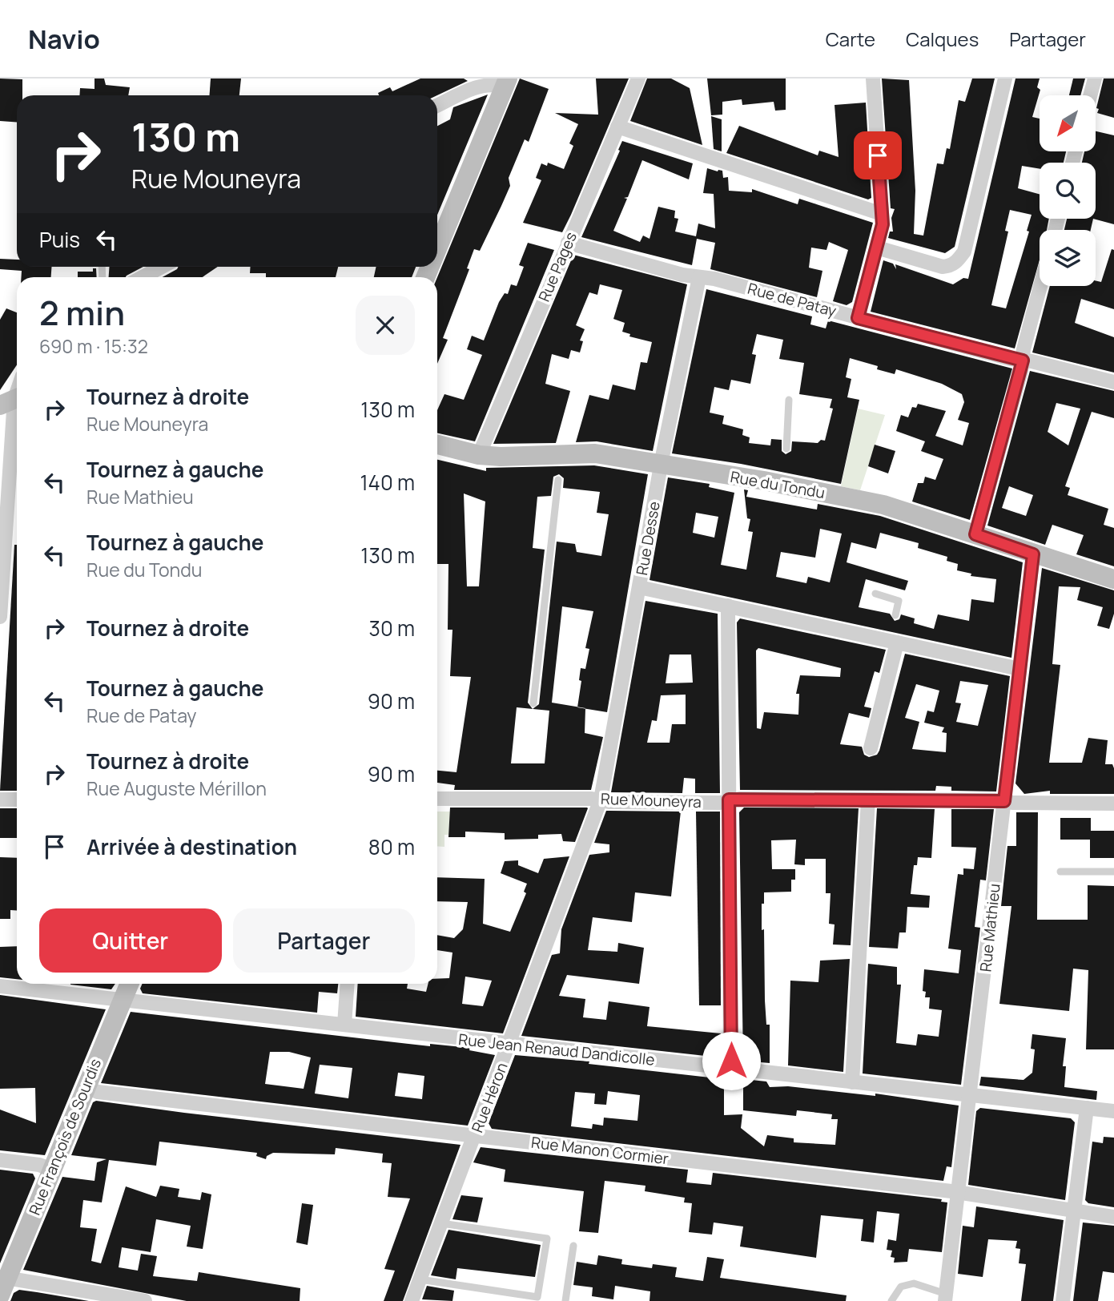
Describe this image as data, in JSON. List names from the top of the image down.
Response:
{
  "streets": {
    "street": [
      "Rue Pages",
      "Rue de Patay",
      "Rue du Tondu",
      "Rue Desse",
      "Rue Mouneyra",
      "Rue Mathieu",
      "Rue Jean Renaud Dandicolle",
      "Rue Héron",
      "Rue François de Sourdis",
      "Rue Manon Cormier"
    ]
  },
  "crossings": [
    ["Rue Pages", "Rue de Patay"],
    ["Rue Pages", "Rue du Tondu"],
    ["Rue de Patay", "Rue Desse"],
    ["Rue du Tondu", "Rue Desse"],
    ["Rue du Tondu", "Rue Mathieu"],
    ["Rue Desse", "Rue Mouneyra"],
    ["Rue Desse", "Rue Héron"],
    ["Rue Mouneyra", "Rue Mathieu"],
    ["Rue Mouneyra", "Rue Héron"],
    ["Rue Mathieu", "Rue Jean Renaud Dandicolle"],
    ["Rue Mathieu", "Rue Manon Cormier"],
    ["Rue Jean Renaud Dandicolle", "Rue Héron"],
    ["Rue Jean Renaud Dandicolle", "Rue François de Sourdis"],
    ["Rue Héron", "Rue Manon Cormier"],
    ["Rue François de Sourdis", "Rue Manon Cormier"]
  ],
  "north": "bottom left",
  "page": {
    "header": "Navio",
    "nav": ["Carte", "Calques", "Partager"],
    "turn": ["130 m", "Rue Mouneyra"],
    "then": "Puis",
    "heading": ["2 min", "690 m · 15:32"],
    "list": [
      {
        "name": "Tournez à droite",
        "note": "Rue Mouneyra",
        "value": "130 m"
      },
      {
        "name": "Tournez à gauche",
        "note": "Rue Mathieu",
        "value": "140 m"
      },
      {
        "name": "Tournez à gauche",
        "note": "Rue du Tondu",
        "value": "130 m"
      },
      {
        "name": "Tournez à droite",
        "value": "30 m"
      },
      {
        "name": "Tournez à gauche",
        "note": "Rue de Patay",
        "value": "90 m"
      },
      {
        "name": "Tournez à droite",
        "note": "Rue Auguste Mérillon",
        "value": "90 m"
      },
      {
        "name": "Arrivée à destination",
        "value": "80 m"
      }
    ],
    "buttons": ["Quitter", "Partager"]
  }
}
